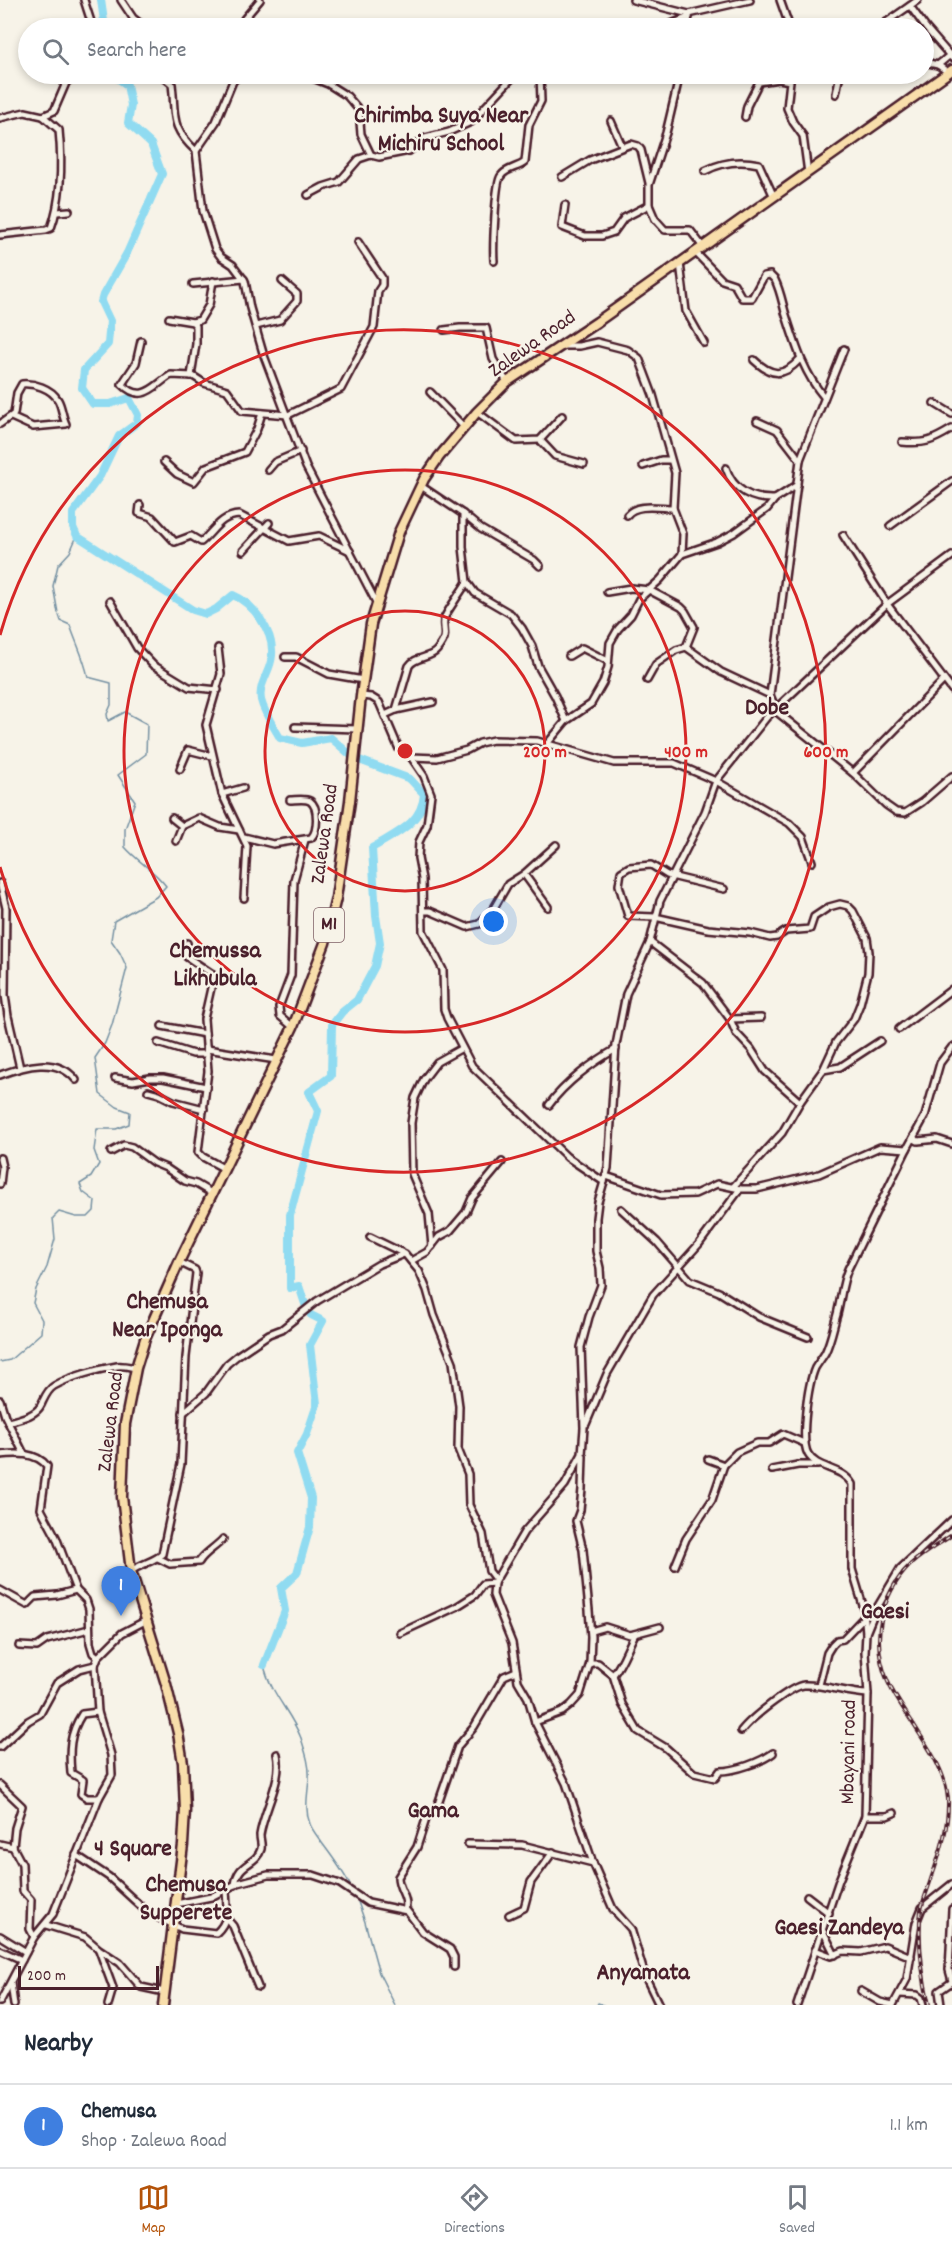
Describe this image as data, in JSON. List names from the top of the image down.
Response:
{
  "streets": {
    "highway": ["Zalewa Road", "M1"],
    "street": ["Mbayani road"]
  },
  "districts": [
    "Chirimba Suya Near Michiru School",
    "Dobe",
    "Chemussa Likhubula",
    "Chemusa Near Iponga",
    "Gaesi",
    "Gama",
    "4 Square",
    "Chemusa Supperete",
    "Gaesi Zandeya",
    "Anyamata"
  ],
  "scale_bar": "200 m",
  "page": {
    "search": "Search here",
    "pins": "1",
    "scale": "200 m",
    "heading": "Nearby",
    "list": [
      {
        "mark": "1",
        "name": "Chemusa",
        "note": "Shop · Zalewa Road",
        "value": "1.1 km"
      }
    ],
    "nav": ["Map", "Directions", "Saved"]
  },
  "rings": ["200 m", "400 m", "600 m"]
}
